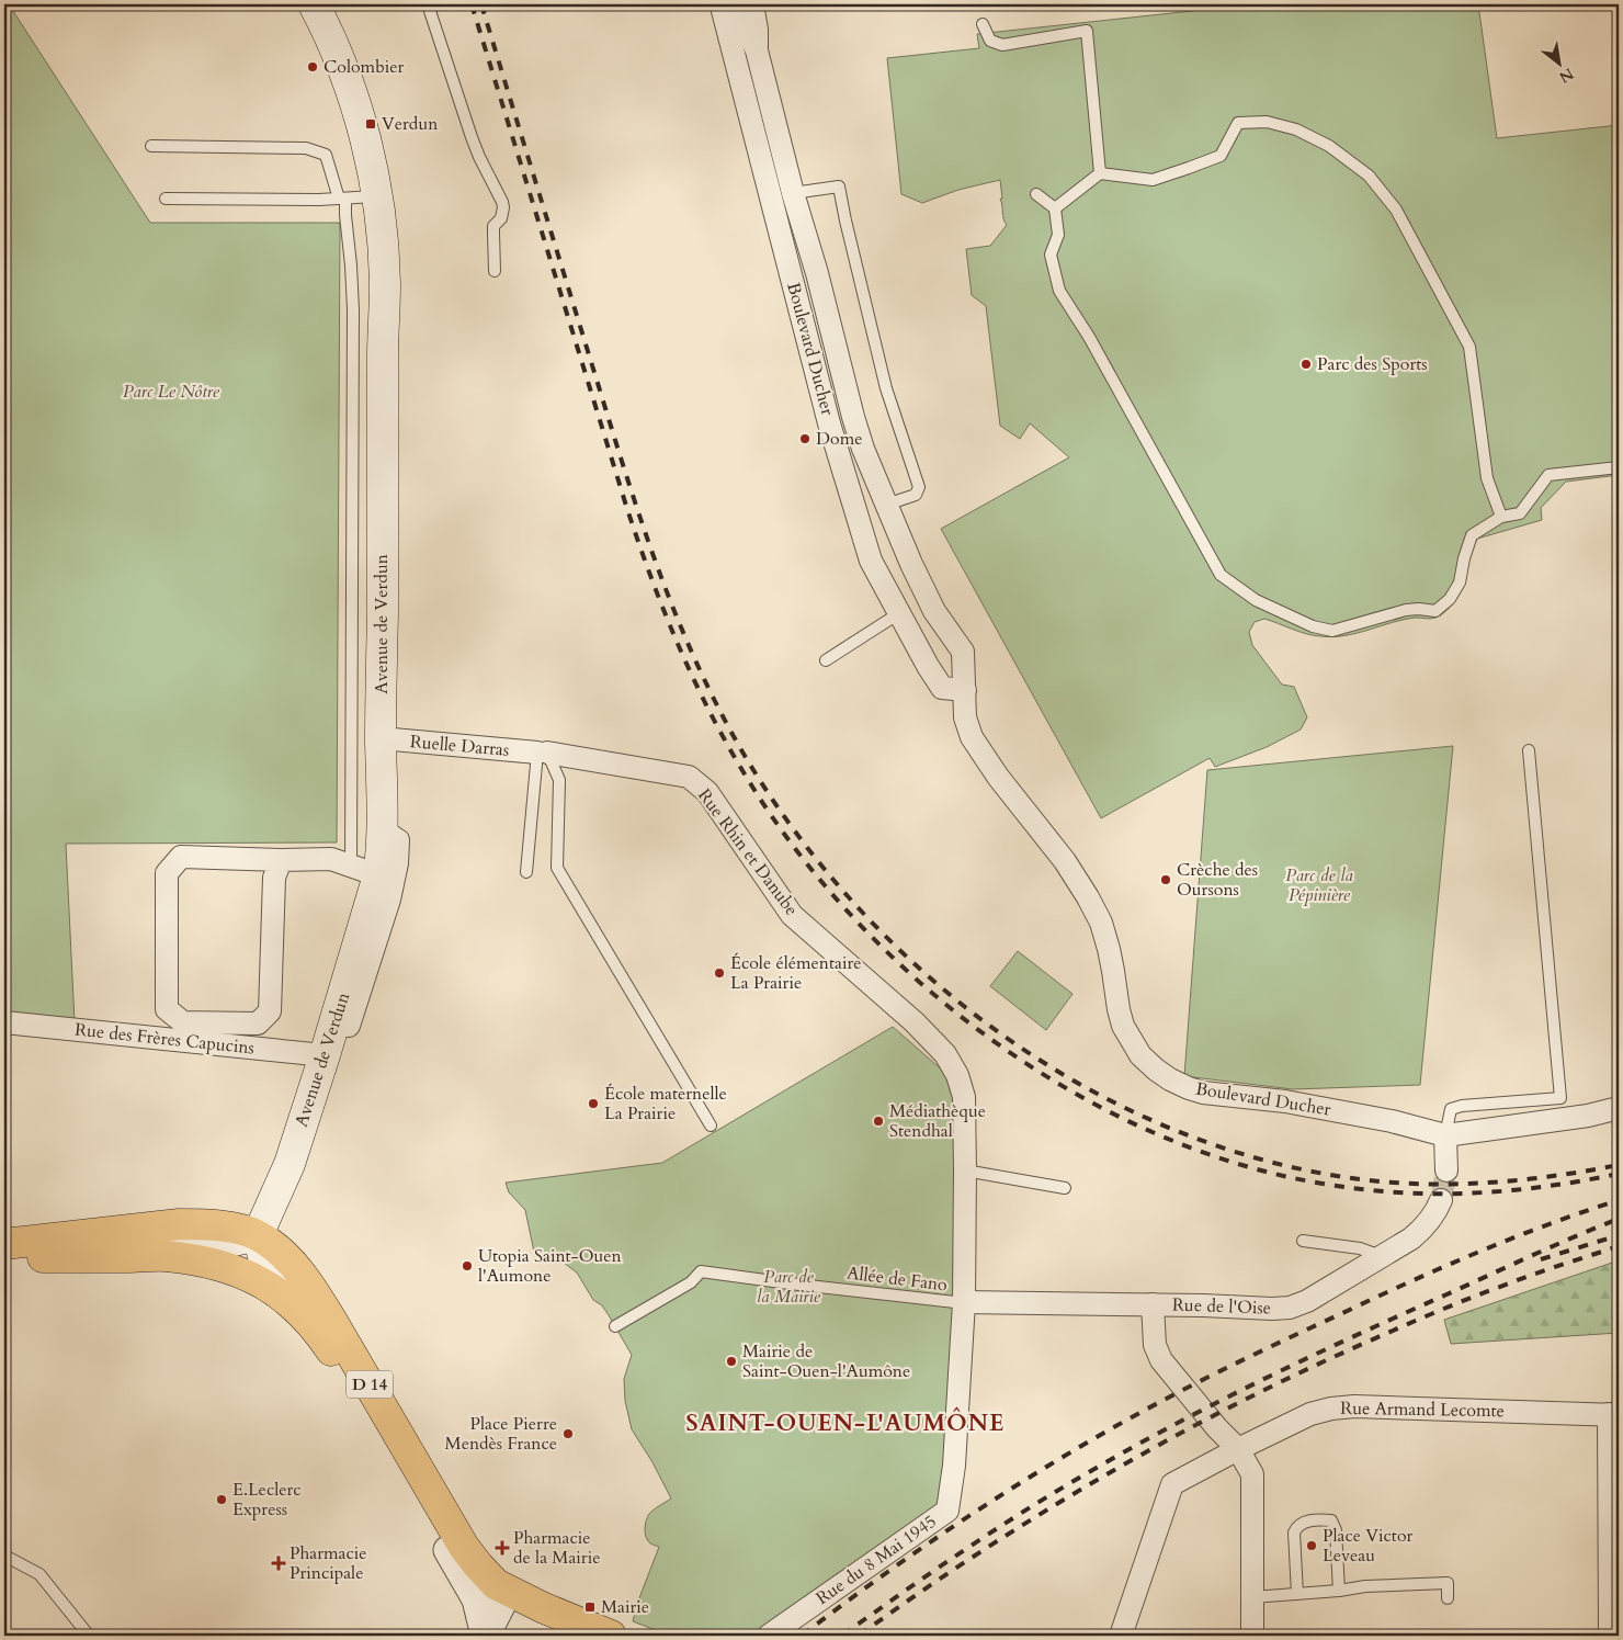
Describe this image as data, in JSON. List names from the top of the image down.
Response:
{
  "streets": {
    "main road": ["Avenue de Verdun", "D 14"],
    "street": [
      "Boulevard Ducher",
      "Ruelle Darras",
      "Rue Rhin et Danube",
      "Rue des Frères Capucins",
      "Rue de l'Oise",
      "Rue Armand Lecomte",
      "Rue du 8 Mai 1945"
    ],
    "lane": ["Allée de Fano"]
  },
  "crossings": [
    ["Avenue de Verdun", "Ruelle Darras"],
    ["Avenue de Verdun", "Rue des Frères Capucins"],
    ["Avenue de Verdun", "D 14"],
    ["Ruelle Darras", "Rue Rhin et Danube"],
    ["Rue Rhin et Danube", "Allée de Fano"],
    ["Rue Rhin et Danube", "Rue de l'Oise"],
    ["Rue Rhin et Danube", "Rue du 8 Mai 1945"],
    ["Allée de Fano", "Rue de l'Oise"],
    ["Allée de Fano", "Rue du 8 Mai 1945"],
    ["Rue de l'Oise", "Rue du 8 Mai 1945"]
  ],
  "districts": ["SAINT-OUEN-L'AUMÔNE"],
  "parks": ["Parc Le Nôtre", "Parc de la Pépinière", "Parc de la Mairie"],
  "places": {
    "other": [
      "Colombier",
      "Parc des Sports",
      "Dome",
      "Crèche des Oursons",
      "École élémentaire La Prairie",
      "École maternelle La Prairie",
      "Médiathèque Stendhal",
      "Utopia Saint-Ouen l'Aumone",
      "Mairie de Saint-Ouen-l'Aumône",
      "Place Pierre Mendès France",
      "E.Leclerc Express",
      "Place Victor Leveau"
    ],
    "transit": ["Verdun", "Mairie"],
    "health": ["Pharmacie de la Mairie", "Pharmacie Principale"]
  },
  "north": "bottom right"
}
